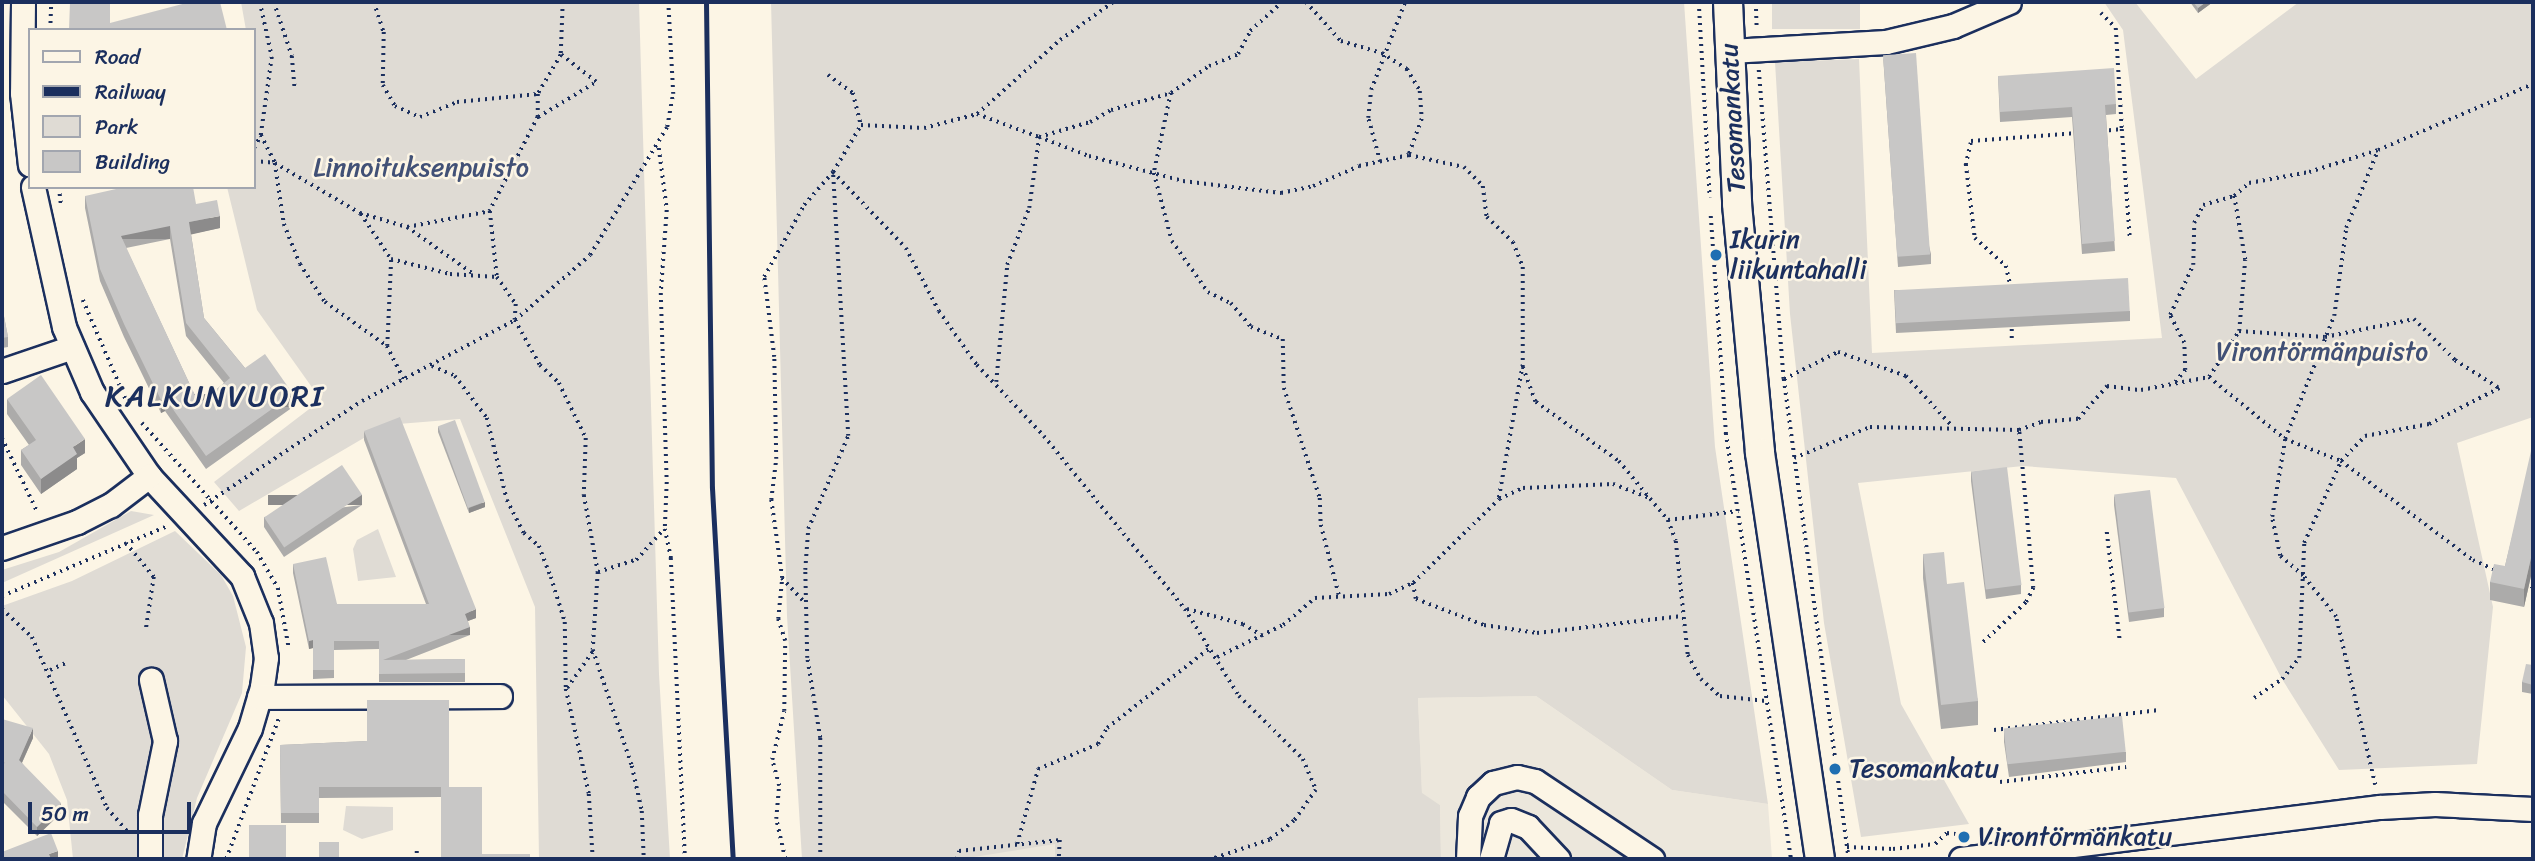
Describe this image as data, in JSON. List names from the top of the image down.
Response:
{
  "streets": {
    "main road": ["Tesomankatu"]
  },
  "districts": ["KALKUNVUORI"],
  "parks": ["Linnoituksenpuisto", "Virontörmänpuisto"],
  "places": ["Ikurin liikuntahalli", "Tesomankatu", "Virontörmänkatu"],
  "legend": [
    "Road",
    "Railway",
    "Park",
    "Building"
  ],
  "scale_bar": "50 m"
}
